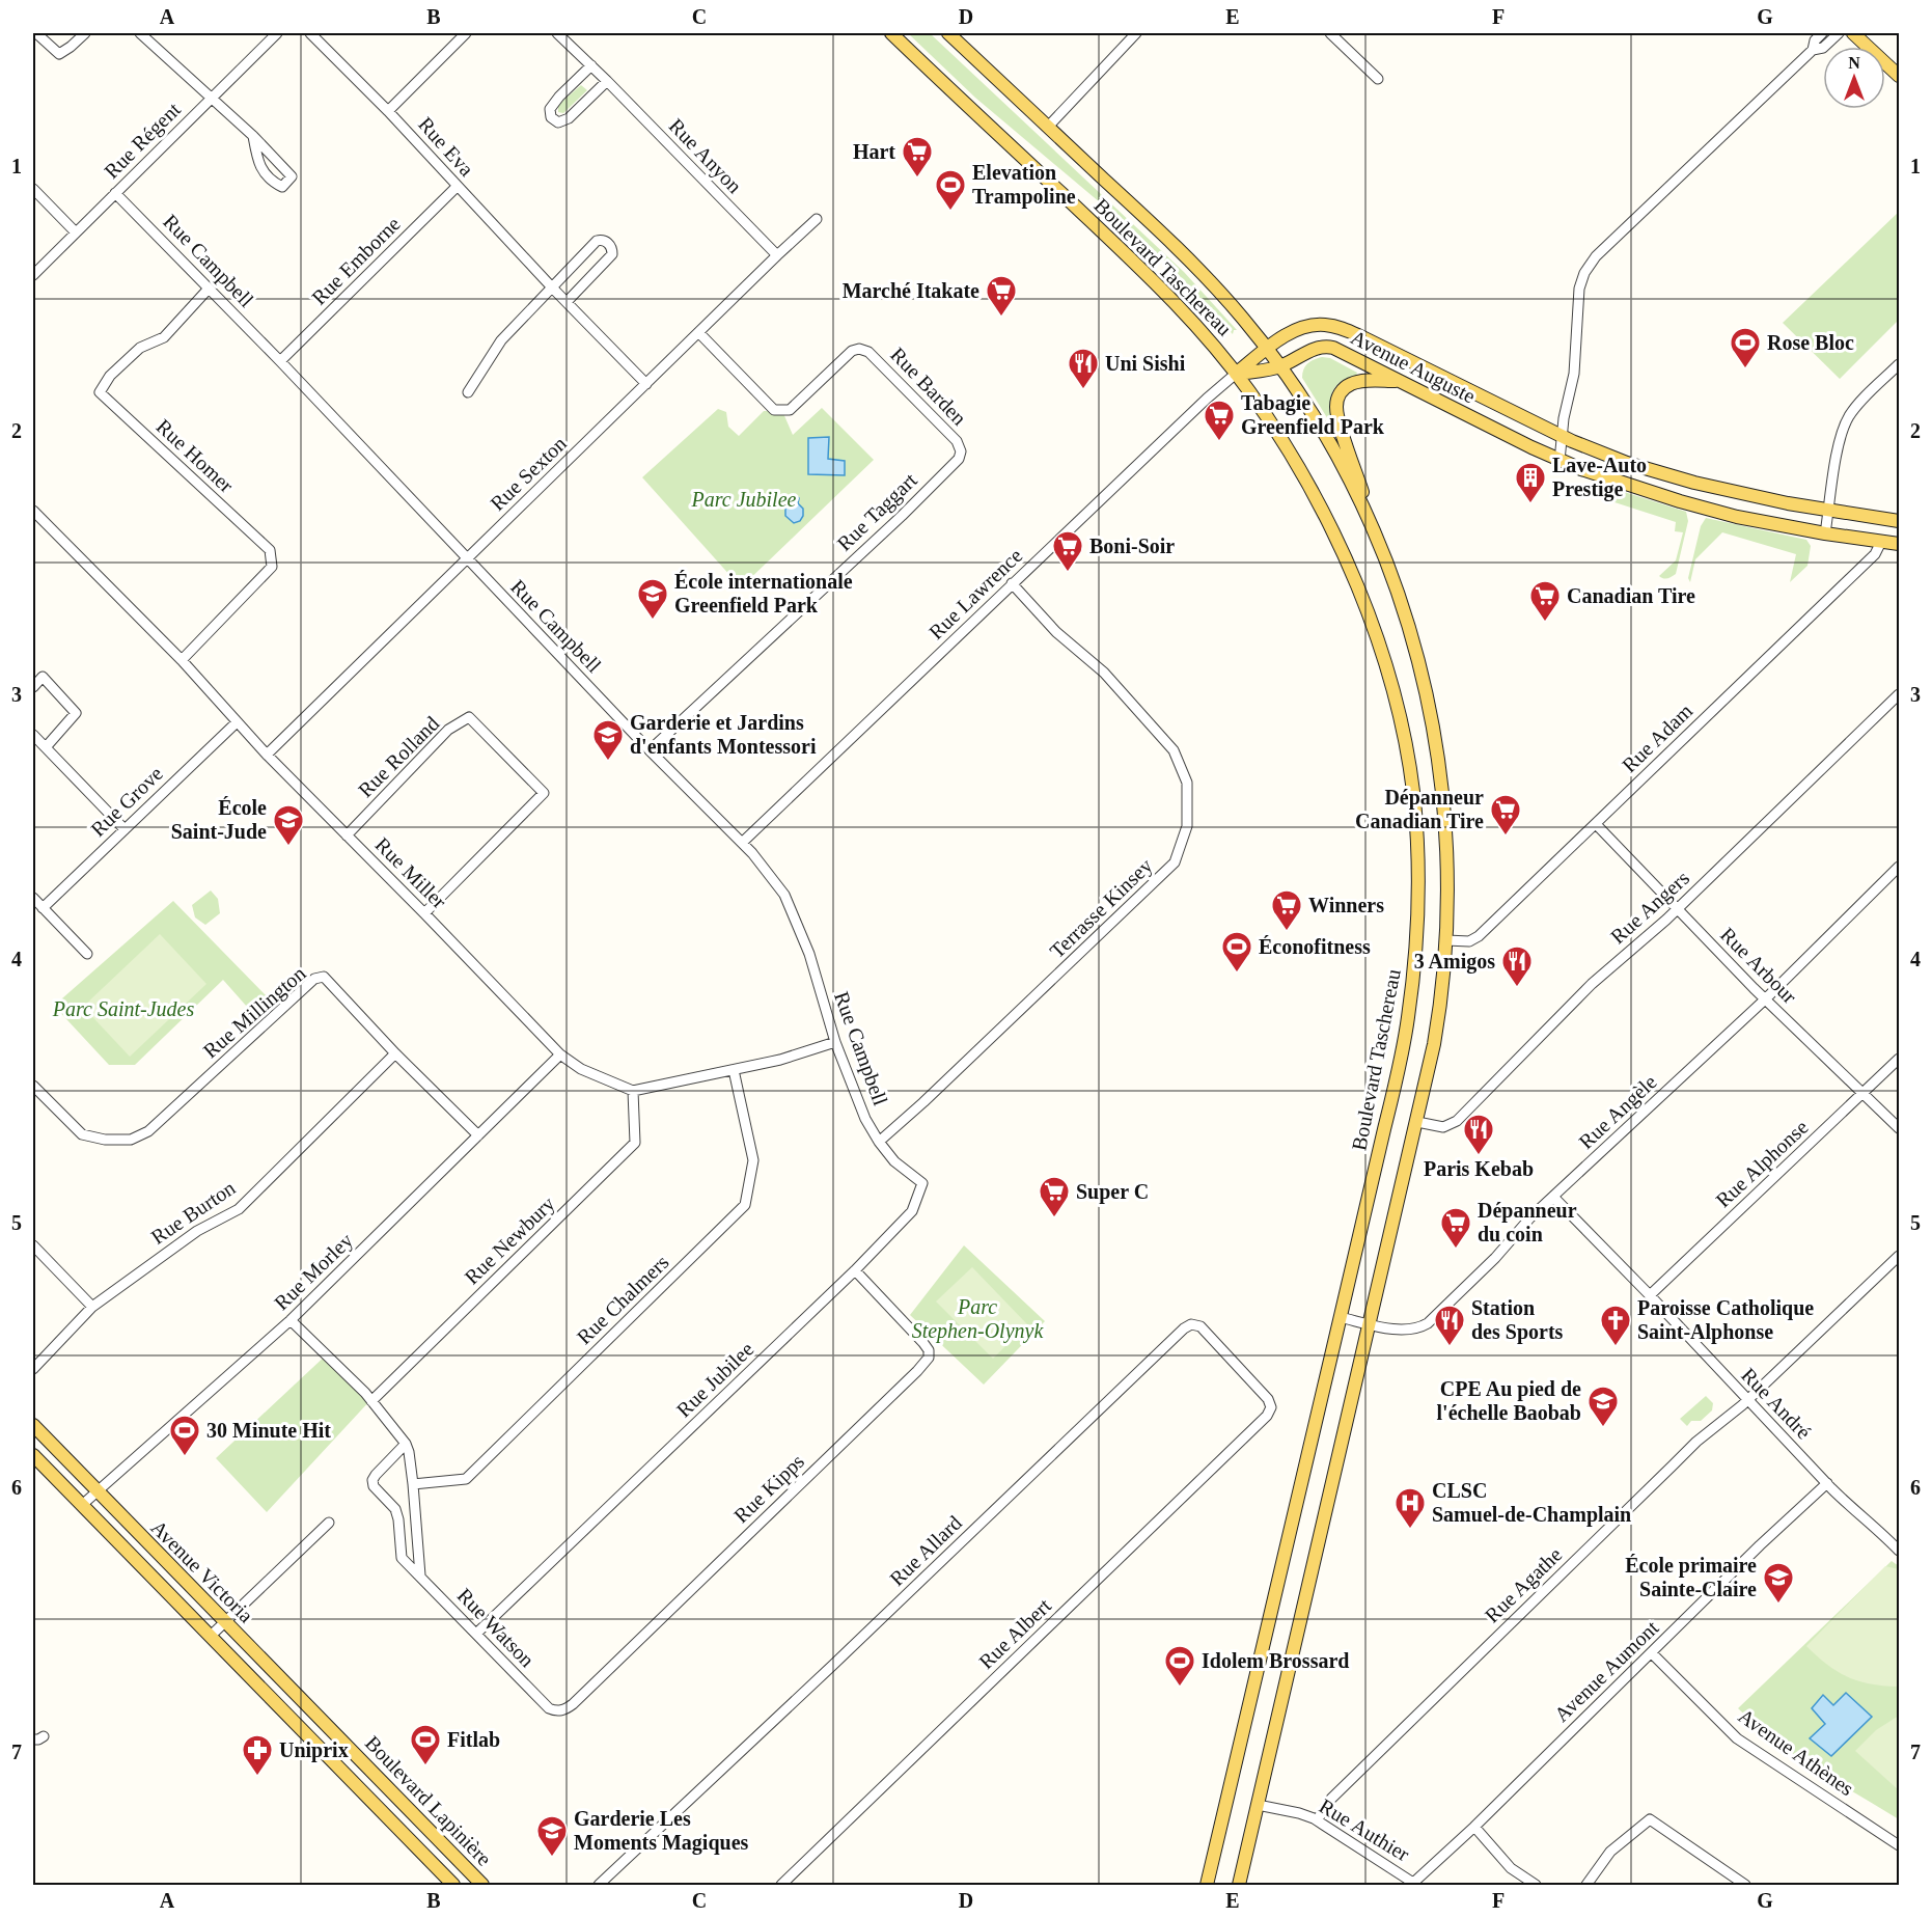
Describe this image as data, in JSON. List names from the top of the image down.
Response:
{
  "streets": {
    "main road": [
      "Boulevard Taschereau",
      "Avenue Auguste",
      "Avenue Victoria",
      "Boulevard Lapinière"
    ],
    "street": [
      "Rue Régent",
      "Rue Eva",
      "Rue Anyon",
      "Rue Campbell",
      "Rue Emborne",
      "Rue Barden",
      "Rue Homer",
      "Rue Sexton",
      "Rue Taggart",
      "Rue Lawrence",
      "Rue Adam",
      "Rue Rolland",
      "Rue Grove",
      "Rue Miller",
      "Rue Angers",
      "Terrasse Kinsey",
      "Rue Arbour",
      "Rue Millington",
      "Rue Angèle",
      "Rue Alphonse",
      "Rue Burton",
      "Rue Newbury",
      "Rue Morley",
      "Rue Chalmers",
      "Rue Jubilee",
      "Rue André",
      "Rue Kipps",
      "Rue Allard",
      "Rue Agathe",
      "Rue Watson",
      "Rue Albert",
      "Avenue Aumont",
      "Avenue Athènes",
      "Rue Authier"
    ]
  },
  "crossings": [
    ["Rue Régent", "Rue Campbell"],
    ["Rue Eva", "Rue Emborne"],
    ["Rue Eva", "Rue Sexton"],
    ["Rue Anyon", "Rue Sexton"],
    ["Rue Campbell", "Rue Emborne"],
    ["Rue Campbell", "Rue Homer"],
    ["Rue Campbell", "Rue Sexton"],
    ["Rue Campbell", "Rue Taggart"],
    ["Rue Campbell", "Rue Lawrence"],
    ["Rue Campbell", "Terrasse Kinsey"],
    ["Rue Campbell", "Rue Jubilee"],
    ["Boulevard Taschereau", "Avenue Auguste"],
    ["Boulevard Taschereau", "Rue Lawrence"],
    ["Boulevard Taschereau", "Rue Adam"],
    ["Boulevard Taschereau", "Rue Angers"],
    ["Boulevard Taschereau", "Rue Angèle"],
    ["Boulevard Taschereau", "Rue Authier"],
    ["Avenue Auguste", "Rue Lawrence"],
    ["Avenue Auguste", "Rue Adam"],
    ["Rue Barden", "Rue Sexton"],
    ["Rue Barden", "Rue Taggart"],
    ["Rue Homer", "Rue Miller"],
    ["Rue Sexton", "Rue Miller"],
    ["Rue Lawrence", "Terrasse Kinsey"],
    ["Rue Adam", "Rue Arbour"],
    ["Rue Rolland", "Rue Miller"],
    ["Rue Grove", "Rue Miller"],
    ["Rue Miller", "Rue Newbury"],
    ["Rue Miller", "Rue Morley"],
    ["Rue Angers", "Rue Arbour"],
    ["Terrasse Kinsey", "Rue Jubilee"],
    ["Rue Arbour", "Rue Angèle"],
    ["Rue Arbour", "Rue Alphonse"],
    ["Rue Millington", "Rue Burton"],
    ["Rue Millington", "Rue Morley"],
    ["Rue Angèle", "Rue André"],
    ["Rue Alphonse", "Rue André"],
    ["Rue Morley", "Avenue Victoria"],
    ["Rue Jubilee", "Rue Kipps"],
    ["Rue Jubilee", "Rue Watson"],
    ["Rue André", "Rue Agathe"],
    ["Rue André", "Avenue Aumont"],
    ["Rue Kipps", "Rue Watson"],
    ["Rue Allard", "Rue Albert"],
    ["Avenue Victoria", "Boulevard Lapinière"],
    ["Rue Agathe", "Rue Authier"],
    ["Avenue Aumont", "Avenue Athènes"],
    ["Avenue Aumont", "Rue Authier"]
  ],
  "parks": ["Parc Jubilee", "Parc Saint-Judes", "Parc Stephen-Olynyk"],
  "places": {
    "supermarket": [
      "Hart",
      "Marché Itakate",
      "Tabagie Greenfield Park",
      "Boni-Soir",
      "Canadian Tire",
      "Dépanneur Canadian Tire",
      "Winners",
      "Super C",
      "Dépanneur du coin"
    ],
    "sports": [
      "Elevation Trampoline",
      "Rose Bloc",
      "Éconofitness",
      "30 Minute Hit",
      "Idolem Brossard",
      "Fitlab"
    ],
    "restaurant": [
      "Uni Sishi",
      "3 Amigos",
      "Paris Kebab",
      "Station des Sports"
    ],
    "building": ["Lave-Auto Prestige"],
    "school or university": [
      "École internationale Greenfield Park",
      "Garderie et Jardins d'enfants Montessori",
      "École Saint-Jude",
      "CPE Au pied de l'échelle Baobab",
      "École primaire Sainte-Claire",
      "Garderie Les Moments Magiques"
    ],
    "church": ["Paroisse Catholique Saint-Alphonse"],
    "hospital": ["CLSC Samuel-de-Champlain"],
    "pharmacy": ["Uniprix"]
  },
  "north": "top",
  "grid": {
    "columns": [
      "A",
      "B",
      "C",
      "D",
      "E",
      "F",
      "G"
    ],
    "rows": [
      "1",
      "2",
      "3",
      "4",
      "5",
      "6",
      "7"
    ]
  }
}
